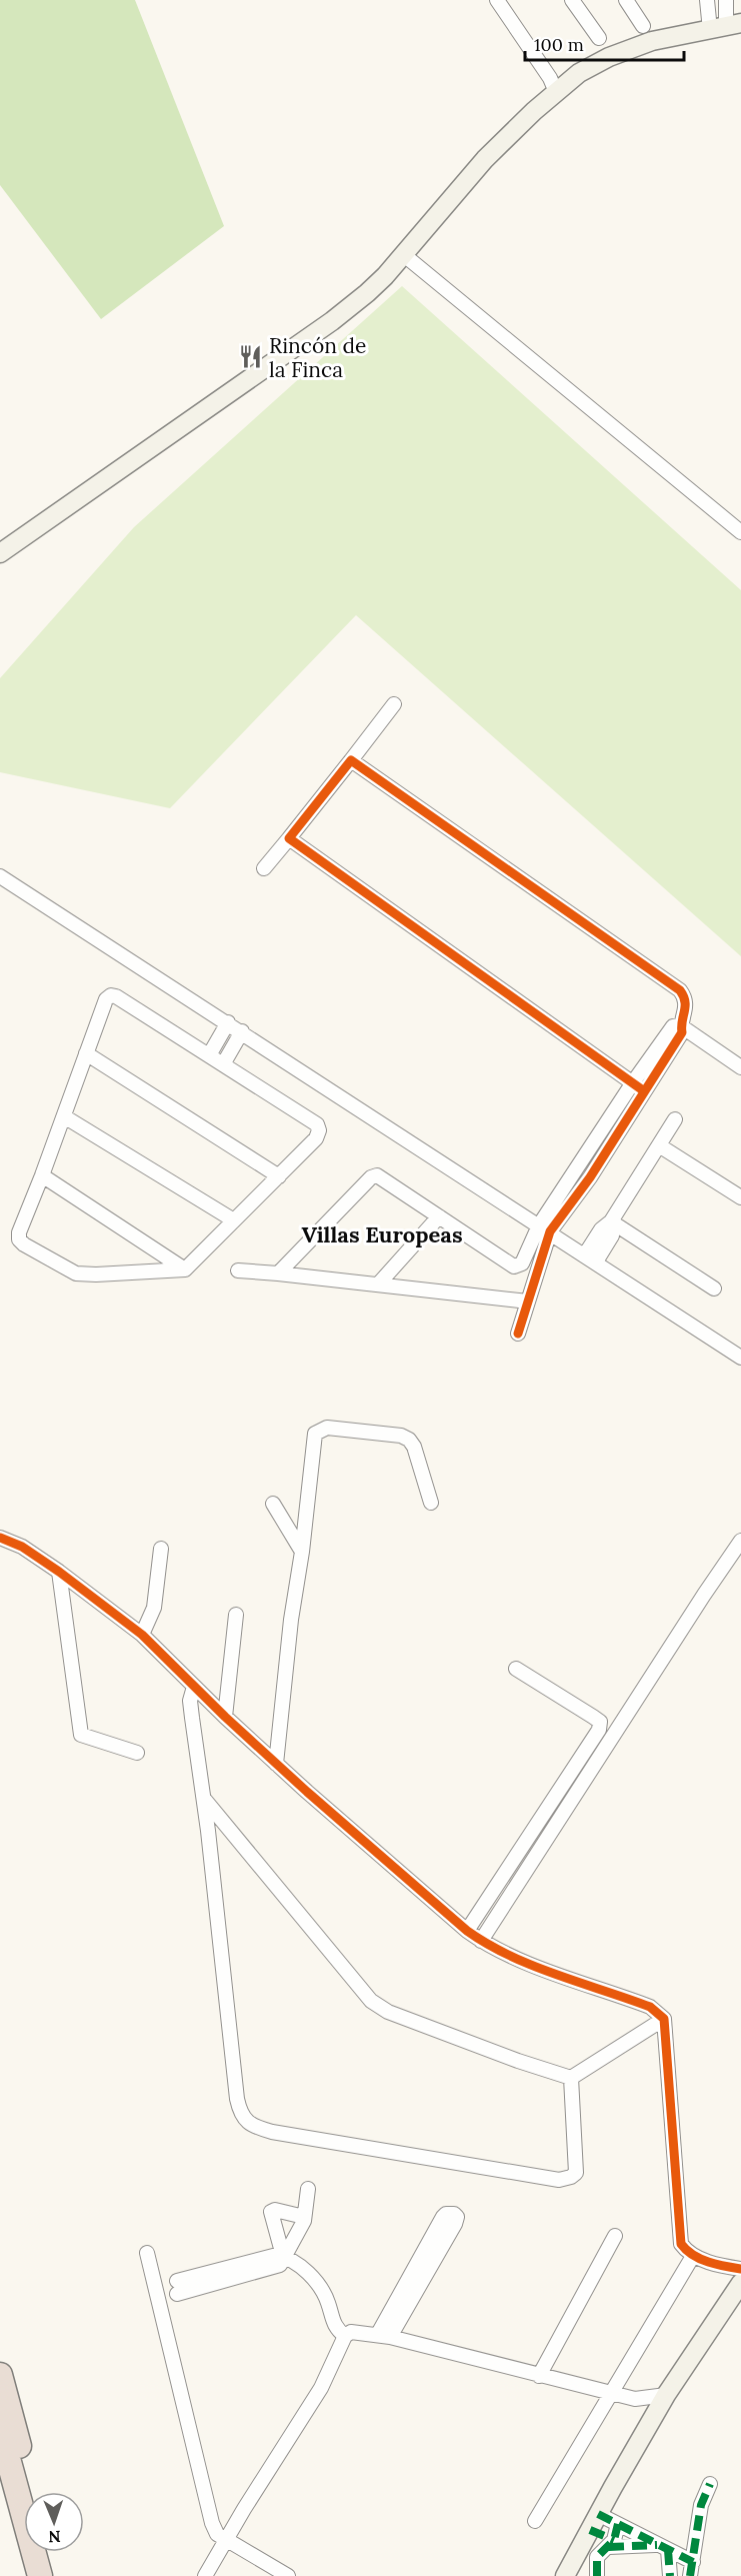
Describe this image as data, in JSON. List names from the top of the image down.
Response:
{
  "districts": ["Villas Europeas"],
  "places": {
    "restaurant": ["Rincón de la Finca"]
  },
  "scale_bar": "100 m",
  "north": "bottom"
}
